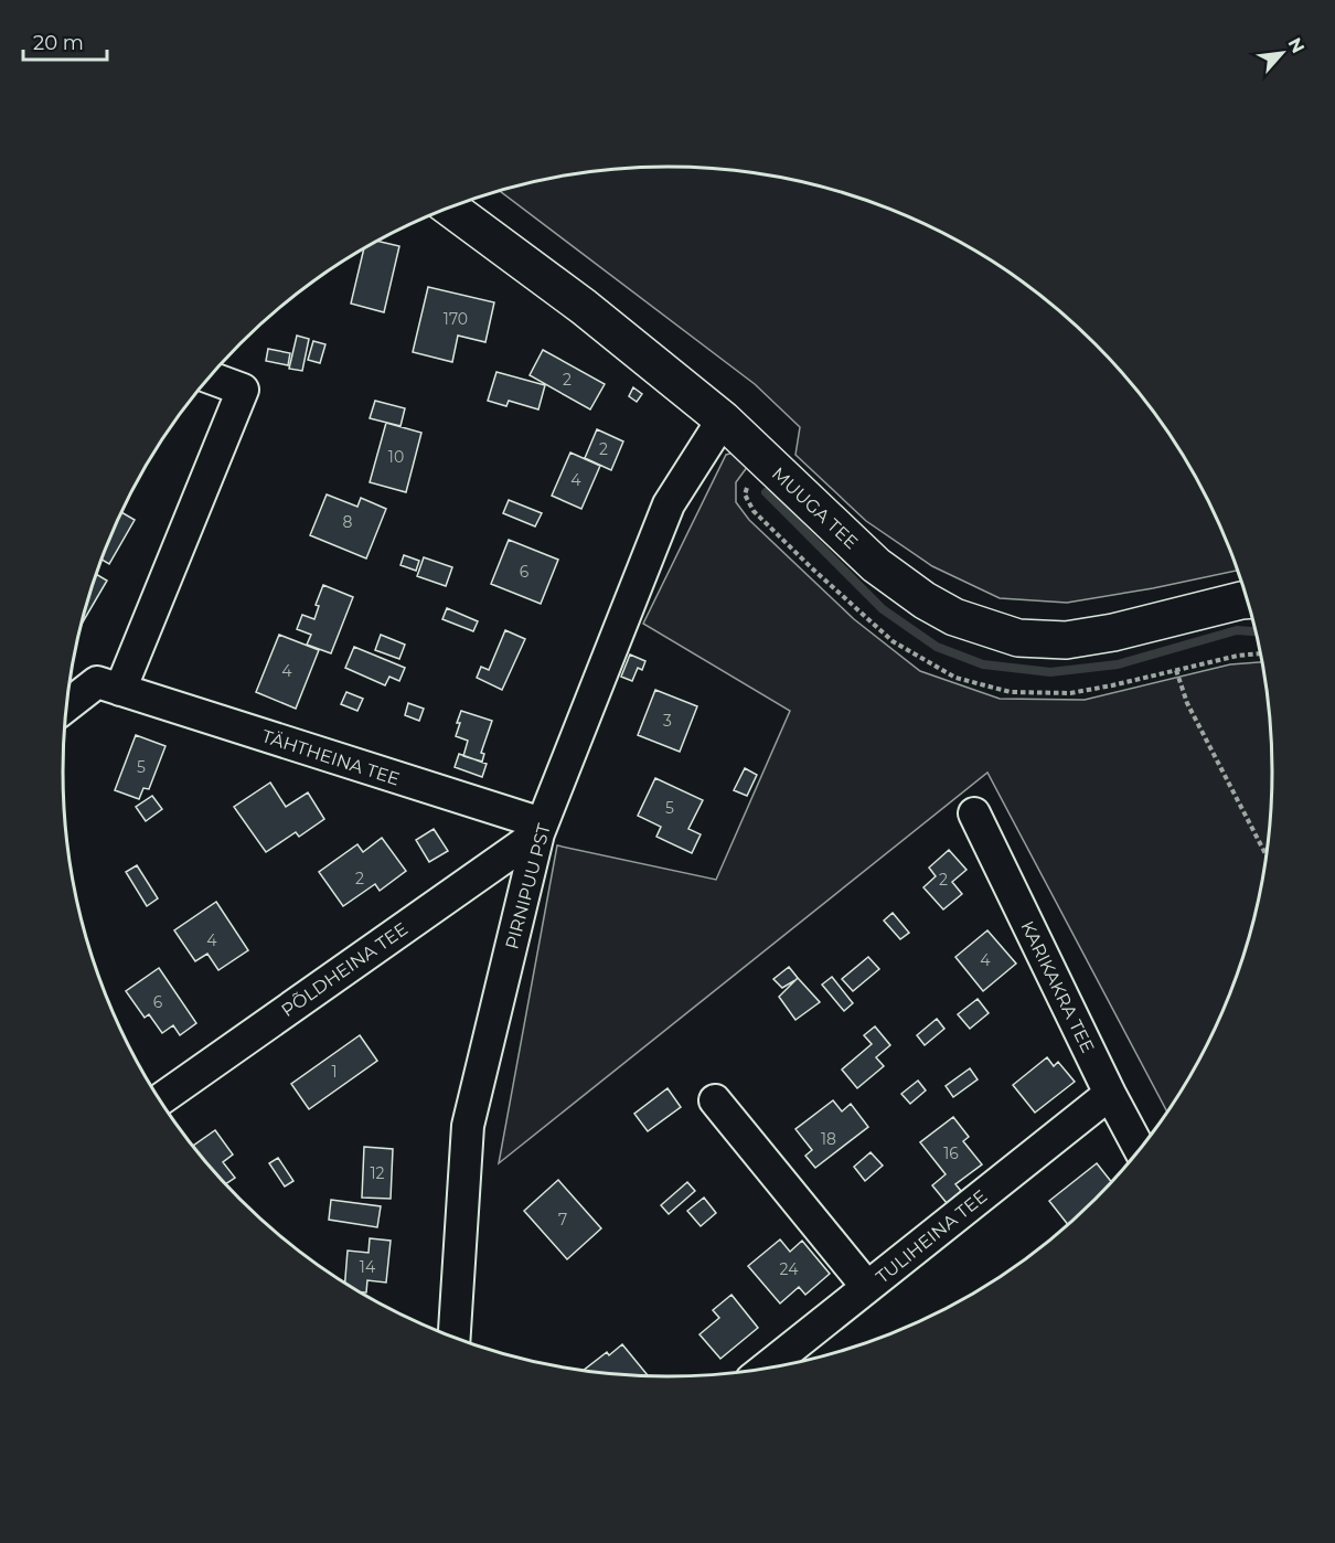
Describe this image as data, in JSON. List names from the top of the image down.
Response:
{
  "streets": {
    "main road": ["MUUGA TEE"],
    "street": [
      "TÄHTHEINA TEE",
      "PIRNIPUU PST",
      "PÕLDHEINA TEE",
      "KARIKAKRA TEE",
      "TULIHEINA TEE"
    ]
  },
  "crossings": [
    ["MUUGA TEE", "PIRNIPUU PST"],
    ["TÄHTHEINA TEE", "PIRNIPUU PST"],
    ["TÄHTHEINA TEE", "PÕLDHEINA TEE"],
    ["PIRNIPUU PST", "PÕLDHEINA TEE"],
    ["KARIKAKRA TEE", "TULIHEINA TEE"]
  ],
  "house_numbers": [
    "170",
    "2",
    "2",
    "10",
    "4",
    "8",
    "6",
    "4",
    "3",
    "5",
    "5",
    "2",
    "2",
    "4",
    "4",
    "6",
    "1",
    "18",
    "16",
    "12",
    "7",
    "14",
    "24"
  ],
  "scale_bar": "20 m",
  "north": "top right"
}
